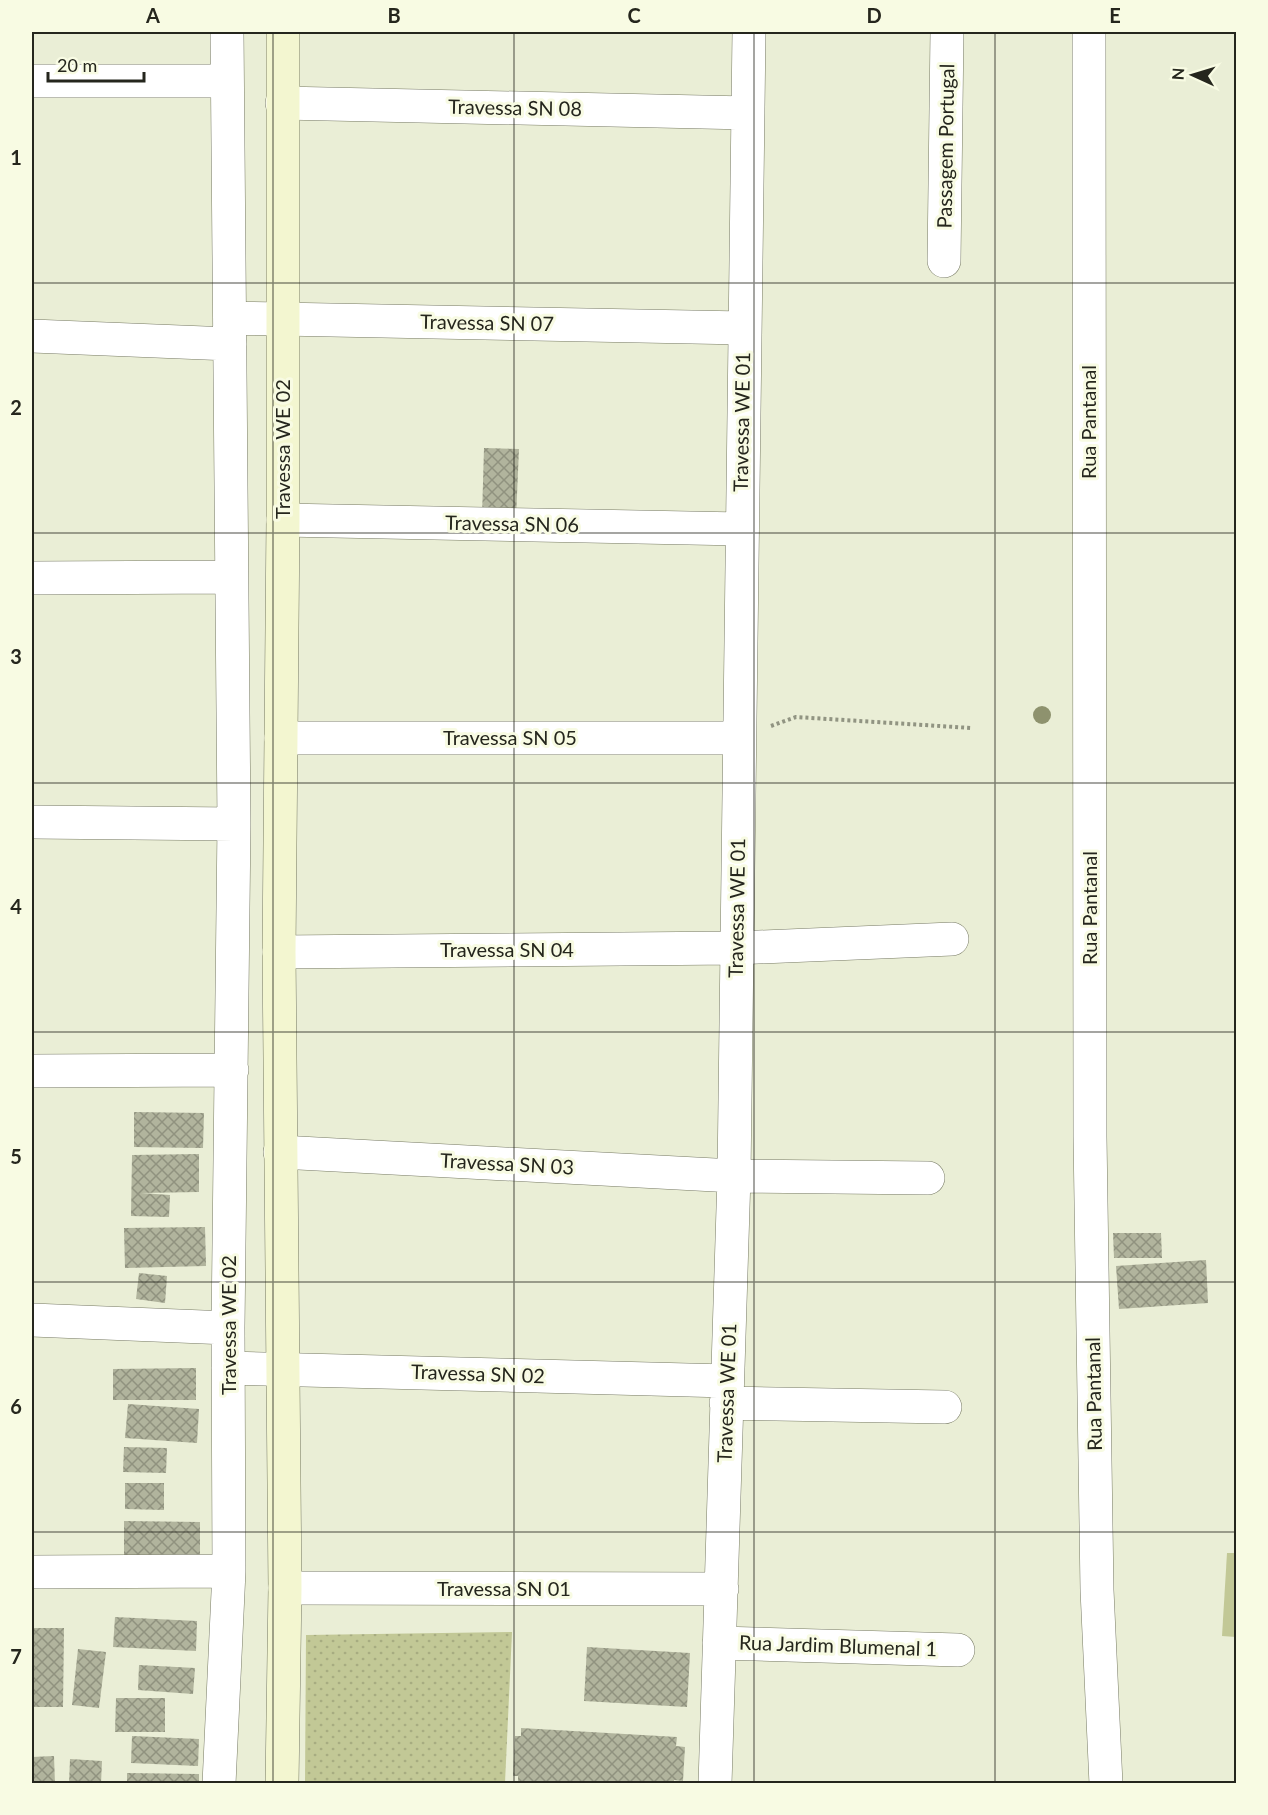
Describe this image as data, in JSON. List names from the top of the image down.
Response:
{
  "streets": {
    "street": [
      "Travessa SN 08",
      "Passagem Portugal",
      "Travessa SN 07",
      "Travessa WE 01",
      "Rua Pantanal",
      "Travessa WE 02",
      "Travessa SN 06",
      "Travessa SN 05",
      "Travessa SN 04",
      "Travessa SN 03",
      "Travessa SN 02",
      "Travessa SN 01",
      "Rua Jardim Blumenal 1"
    ]
  },
  "crossings": [
    ["Travessa SN 08", "Travessa WE 01"],
    ["Travessa SN 08", "Travessa WE 02"],
    ["Travessa SN 07", "Travessa WE 01"],
    ["Travessa SN 07", "Travessa WE 02"],
    ["Travessa WE 01", "Travessa SN 06"],
    ["Travessa WE 01", "Travessa SN 05"],
    ["Travessa WE 01", "Travessa SN 04"],
    ["Travessa WE 01", "Travessa SN 03"],
    ["Travessa WE 01", "Travessa SN 02"],
    ["Travessa WE 01", "Travessa SN 01"],
    ["Travessa WE 01", "Rua Jardim Blumenal 1"],
    ["Travessa WE 02", "Travessa SN 06"],
    ["Travessa WE 02", "Travessa SN 05"],
    ["Travessa WE 02", "Travessa SN 04"],
    ["Travessa WE 02", "Travessa SN 03"],
    ["Travessa WE 02", "Travessa SN 02"],
    ["Travessa WE 02", "Travessa SN 01"]
  ],
  "scale_bar": "20 m",
  "north": "left",
  "grid": {
    "columns": [
      "A",
      "B",
      "C",
      "D",
      "E"
    ],
    "rows": [
      "1",
      "2",
      "3",
      "4",
      "5",
      "6",
      "7"
    ]
  }
}
